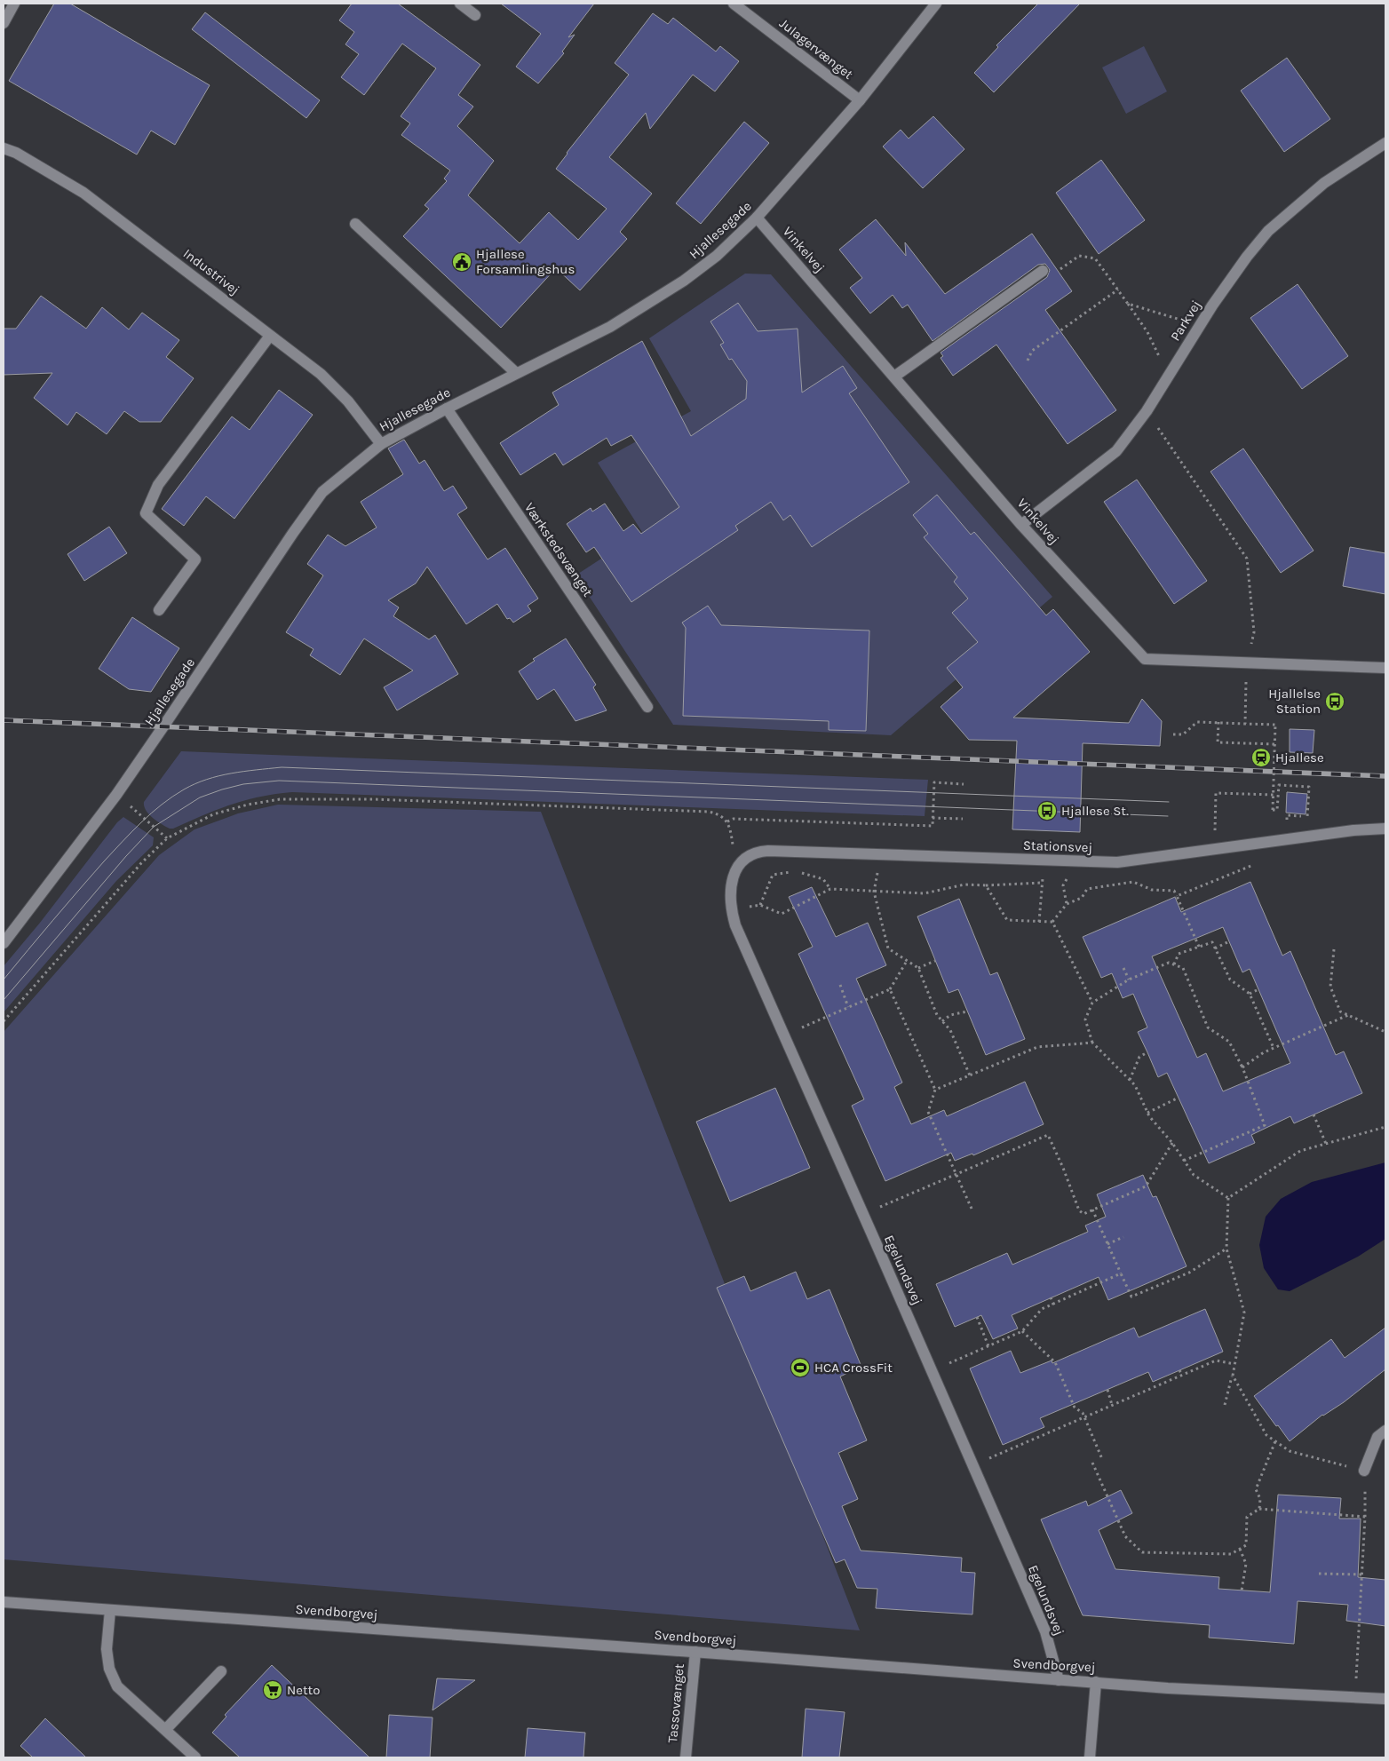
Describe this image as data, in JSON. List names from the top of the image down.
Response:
{
  "streets": {
    "street": [
      "Julagervænget",
      "Hjallesegade",
      "Vinkelvej",
      "Industrivej",
      "Parkvej",
      "Værkstedsvænget",
      "Stationsvej",
      "Egelundsvej",
      "Svendborgvej",
      "Tassovænget"
    ]
  },
  "crossings": [
    ["Julagervænget", "Hjallesegade"],
    ["Hjallesegade", "Vinkelvej"],
    ["Hjallesegade", "Industrivej"],
    ["Hjallesegade", "Værkstedsvænget"],
    ["Vinkelvej", "Parkvej"],
    ["Stationsvej", "Egelundsvej"],
    ["Egelundsvej", "Svendborgvej"],
    ["Svendborgvej", "Tassovænget"]
  ],
  "places": {
    "public building": ["Hjallese Forsamlingshus"],
    "bus stop": ["Hjallelse Station", "Hjallese St."],
    "station": ["Hjallese"],
    "sports": ["HCA CrossFit"],
    "supermarket": ["Netto"]
  }
}
